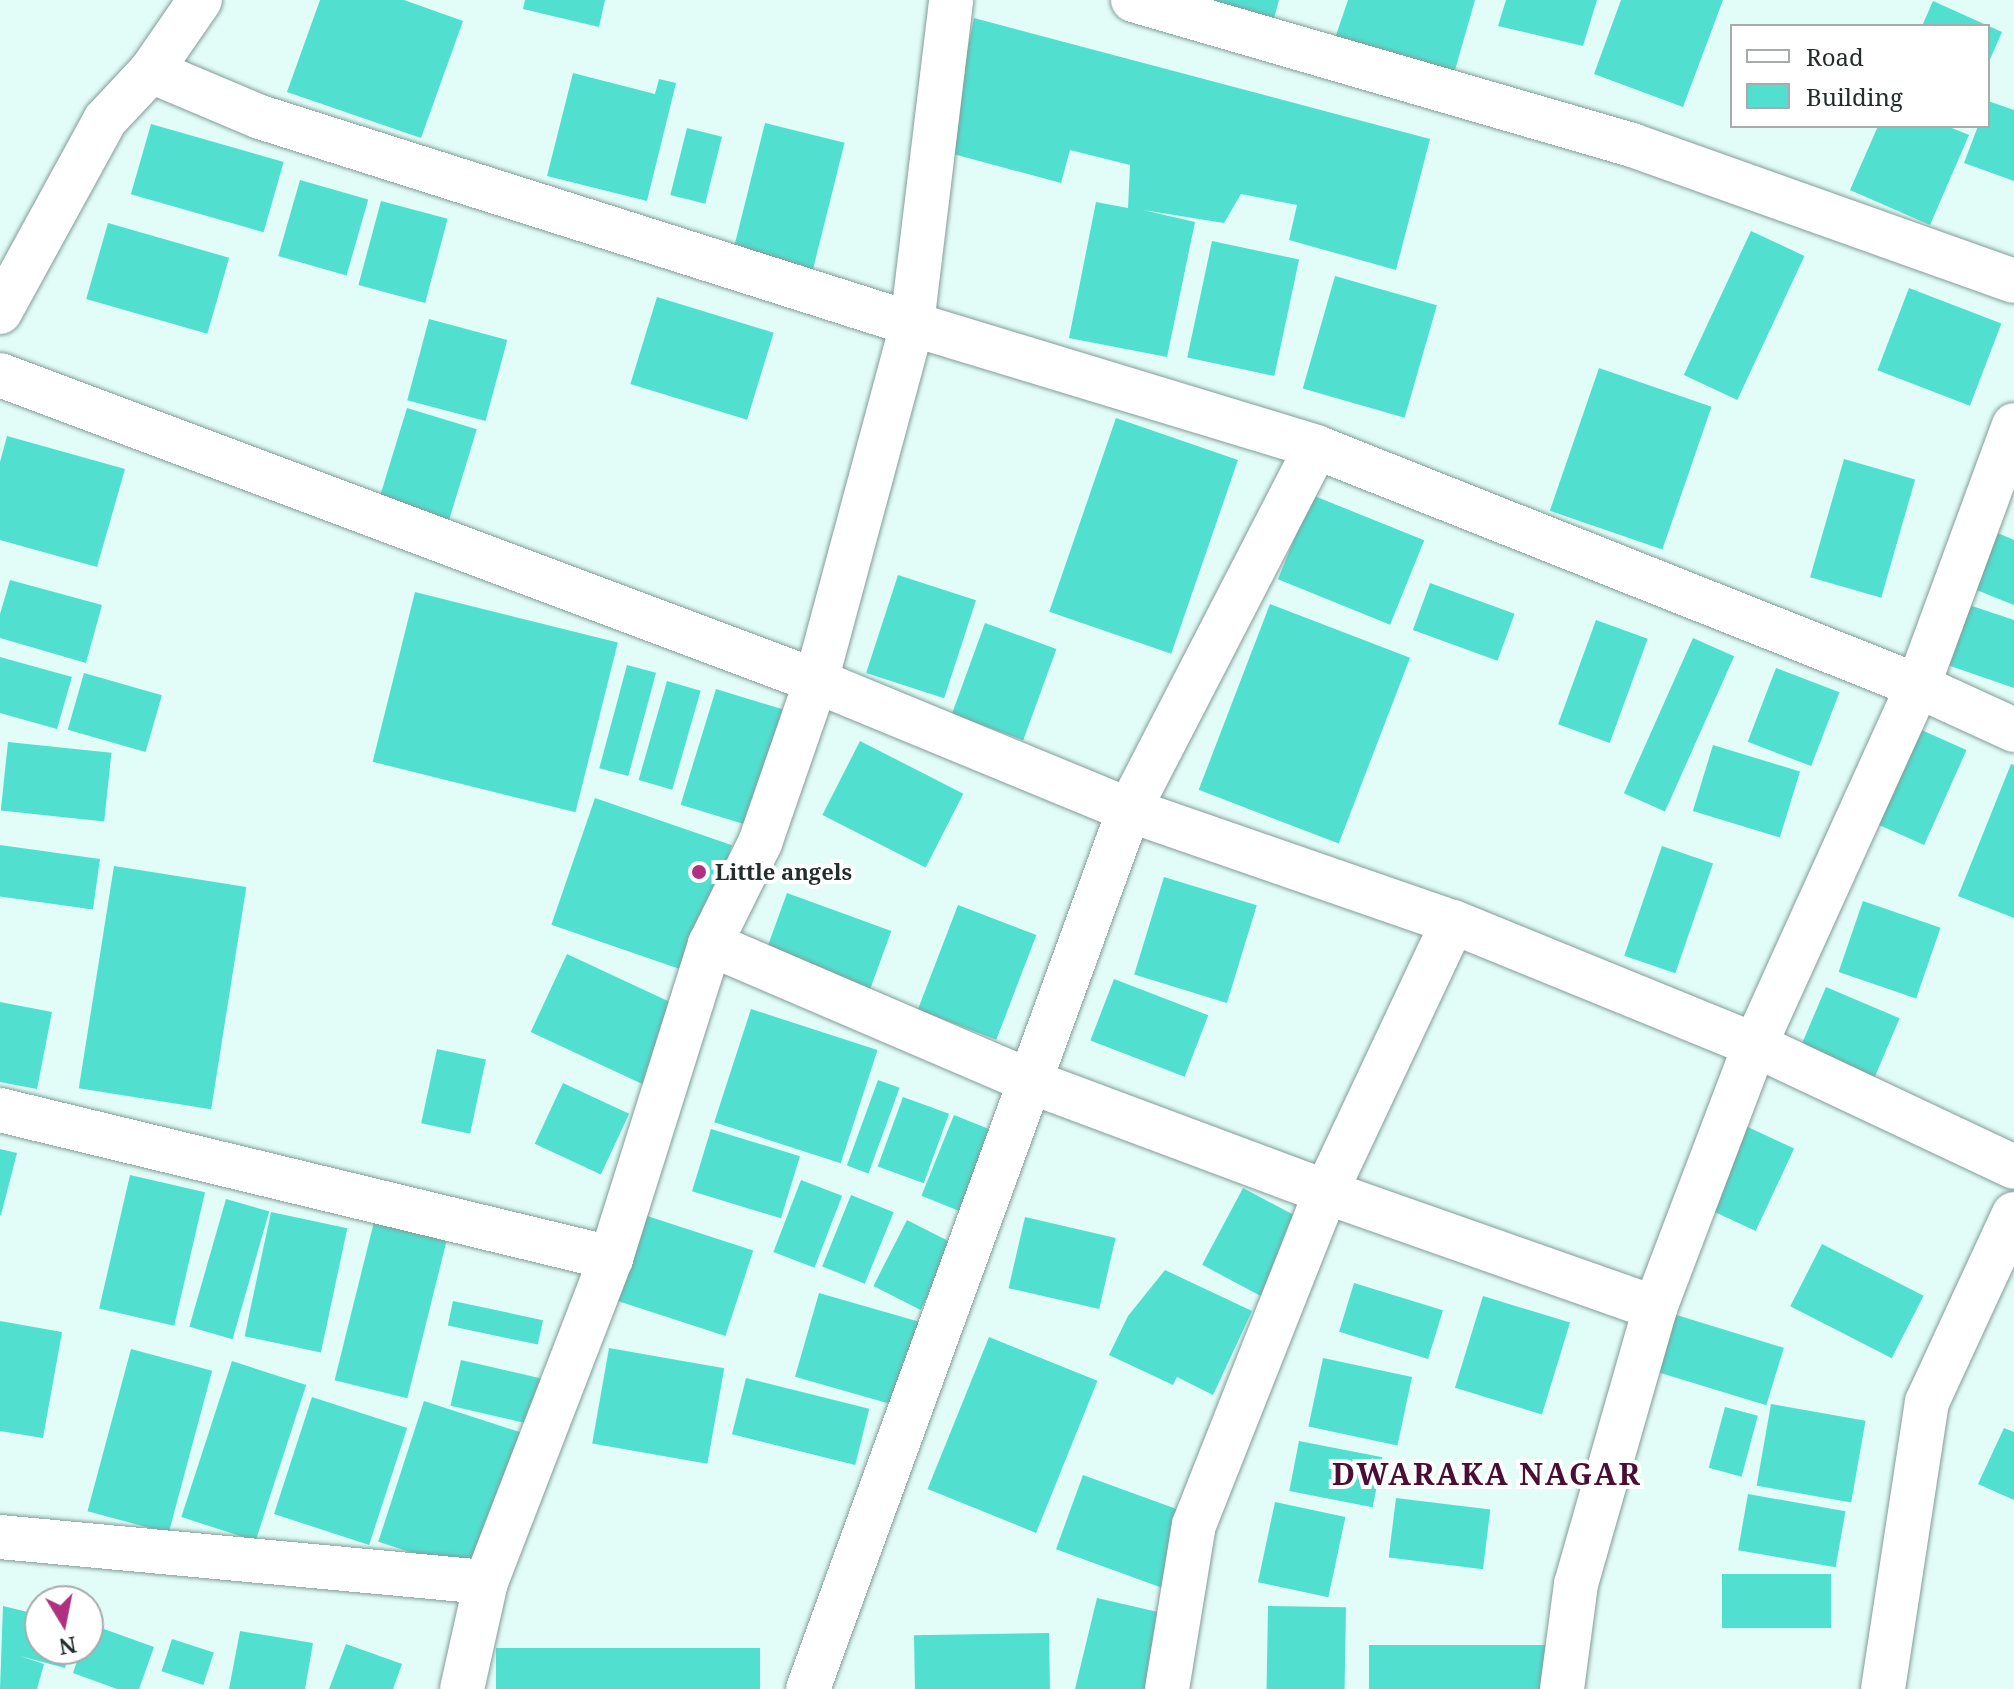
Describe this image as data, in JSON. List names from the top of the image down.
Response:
{
  "districts": ["DWARAKA NAGAR"],
  "places": ["Little angels"],
  "legend": ["Road", "Building"],
  "north": "bottom"
}
